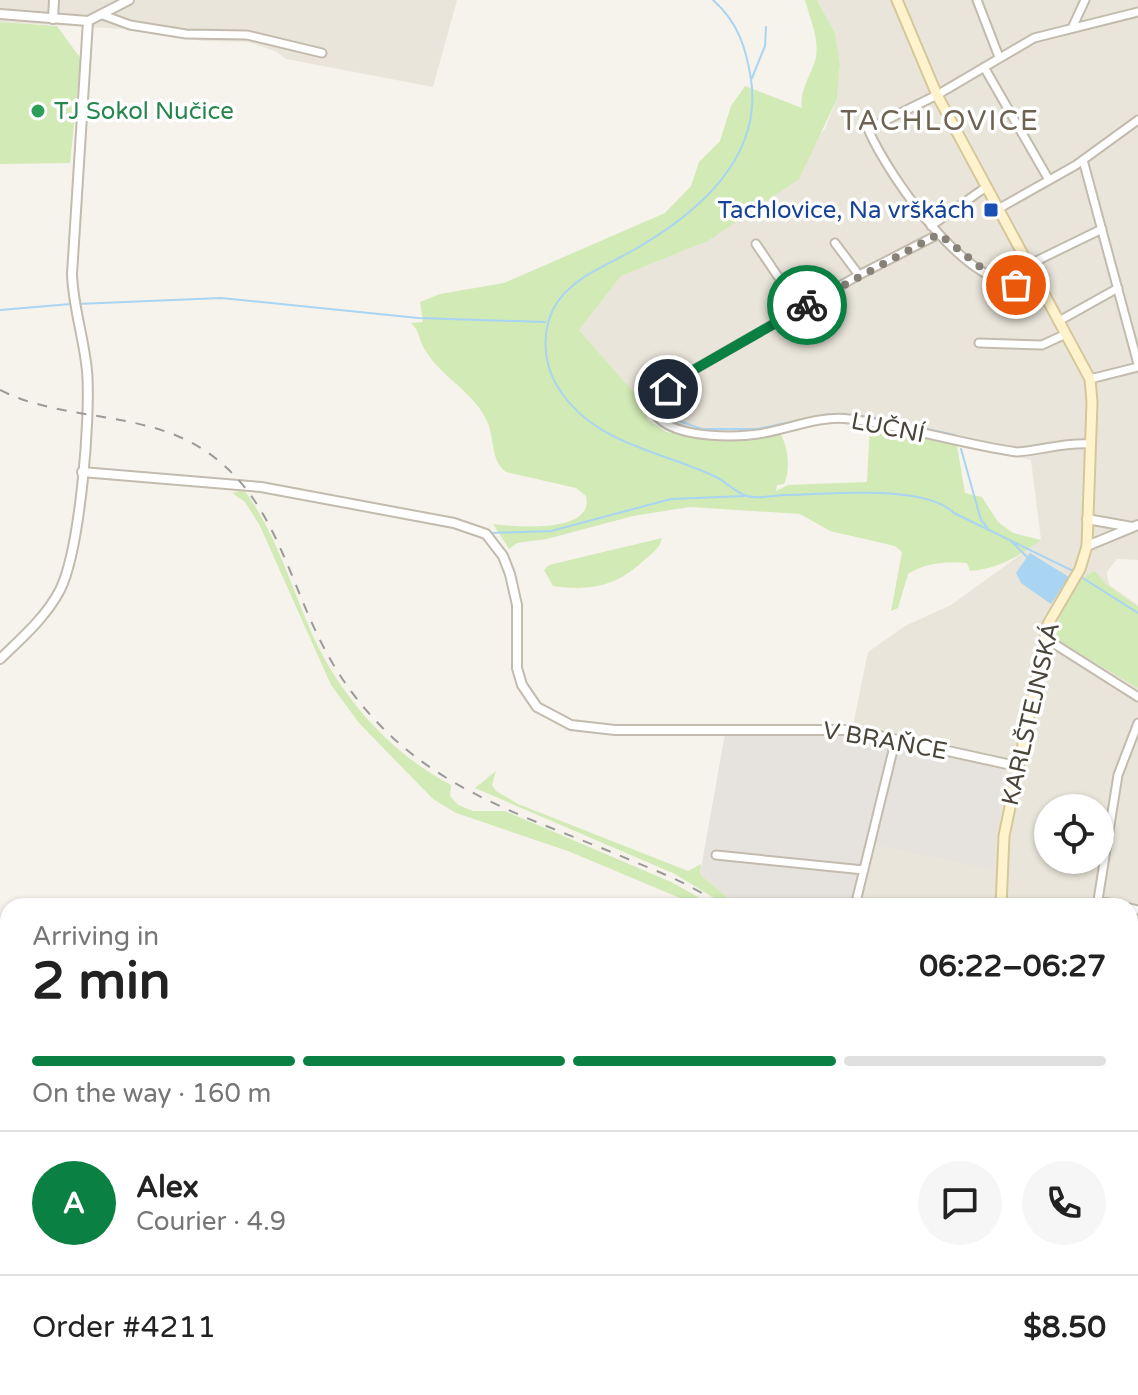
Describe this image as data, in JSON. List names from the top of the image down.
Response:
{
  "streets": {
    "main road": ["KARLŠTEJNSKÁ"],
    "street": ["LUČNÍ", "V BRAŇCE"]
  },
  "crossings": [
    ["LUČNÍ", "KARLŠTEJNSKÁ"],
    ["KARLŠTEJNSKÁ", "V BRAŇCE"]
  ],
  "districts": ["TACHLOVICE"],
  "places": {
    "other": ["TJ Sokol Nučice"],
    "transit": ["Tachlovice, Na vrškách"]
  },
  "page": {
    "heading": ["2 min", "Arriving in", "06:22–06:27"],
    "panel": [
      "Alex",
      "Courier · 4.9",
      "Order #4211",
      "$8.50"
    ],
    "bar": "On the way · 160 m",
    "round": "A"
  }
}
